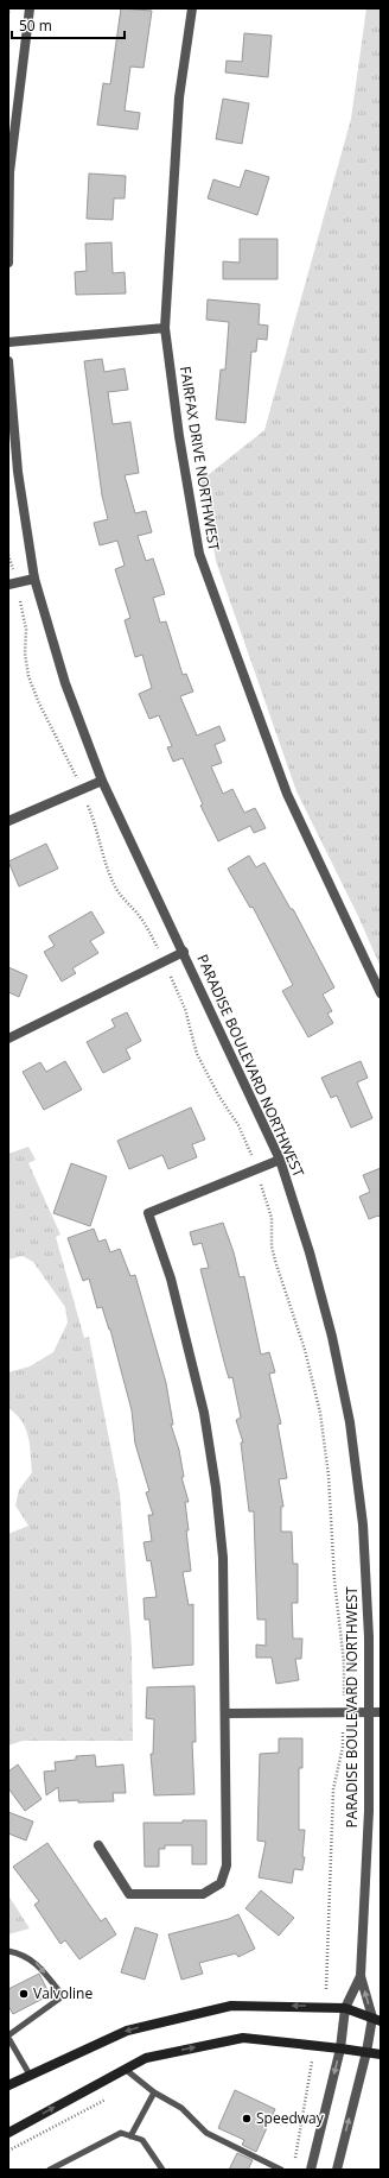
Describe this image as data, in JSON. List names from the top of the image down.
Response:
{
  "streets": {
    "street": ["FAIRFAX DRIVE NORTHWEST", "PARADISE BOULEVARD NORTHWEST"]
  },
  "places": ["Valvoline", "Speedway"],
  "scale_bar": "50 m"
}
